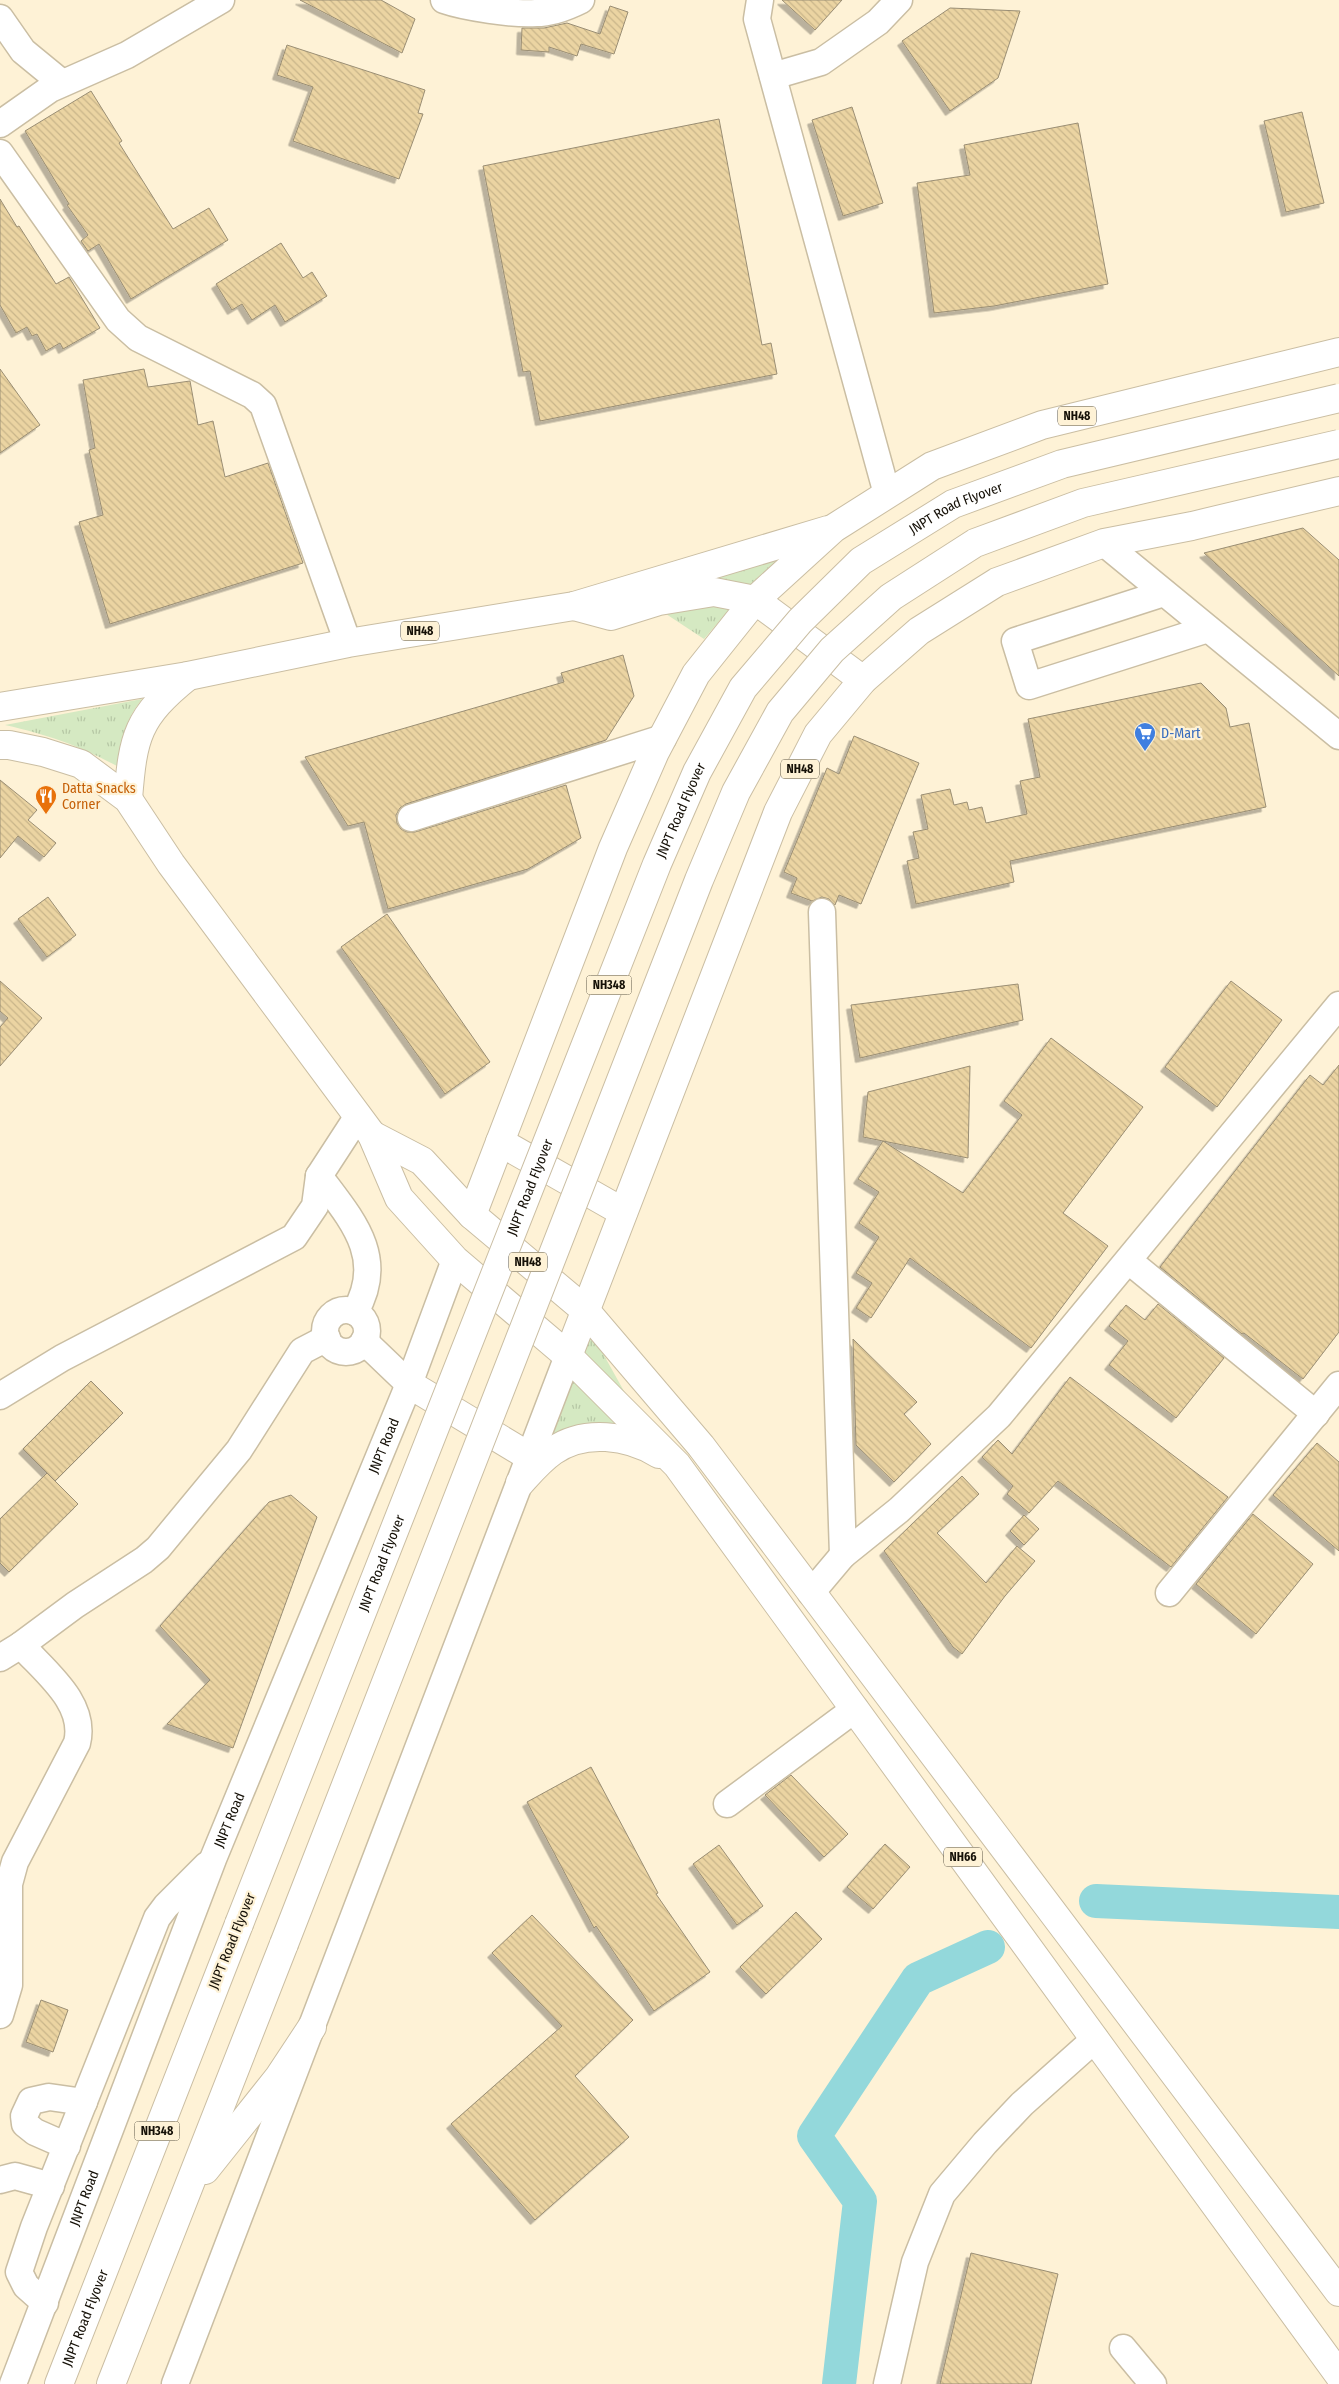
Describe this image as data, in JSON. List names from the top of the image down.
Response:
{
  "streets": {
    "highway": [
      "NH48",
      "JNPT Road Flyover",
      "NH348",
      "NH66"
    ],
    "street": ["JNPT Road"]
  },
  "crossings": [
    ["NH48", "NH66"]
  ],
  "places": {
    "supermarket": ["D-Mart"],
    "restaurant": ["Datta Snacks Corner"]
  }
}
